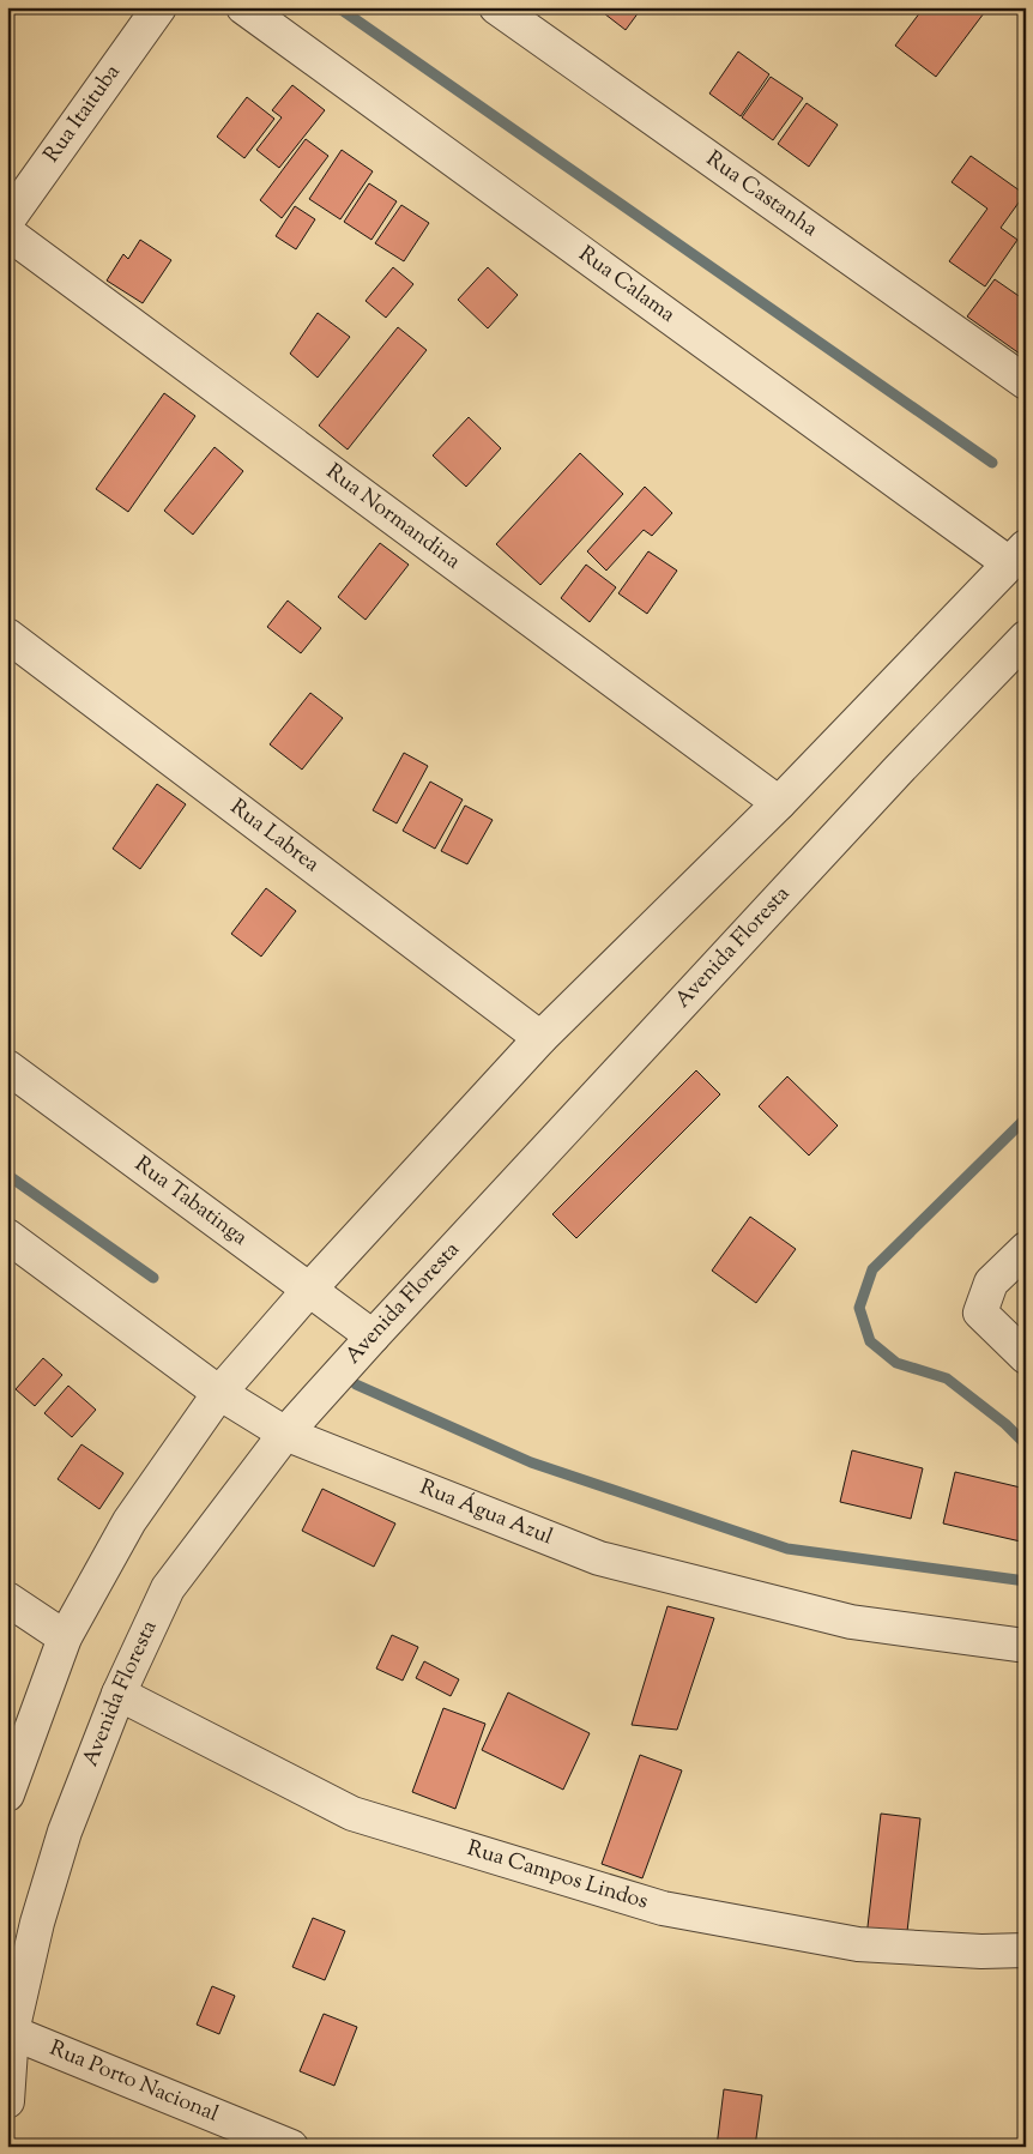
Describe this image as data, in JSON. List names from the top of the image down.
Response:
{
  "streets": {
    "street": [
      "Rua Itaituba",
      "Rua Castanha",
      "Rua Calama",
      "Rua Normandina",
      "Rua Labrea",
      "Avenida Floresta",
      "Rua Tabatinga",
      "Rua Água Azul",
      "Rua Campos Lindos",
      "Rua Porto Nacional"
    ]
  },
  "crossings": [
    ["Avenida Floresta", "Rua Tabatinga"],
    ["Avenida Floresta", "Rua Água Azul"],
    ["Avenida Floresta", "Rua Campos Lindos"],
    ["Avenida Floresta", "Rua Porto Nacional"]
  ]
}
